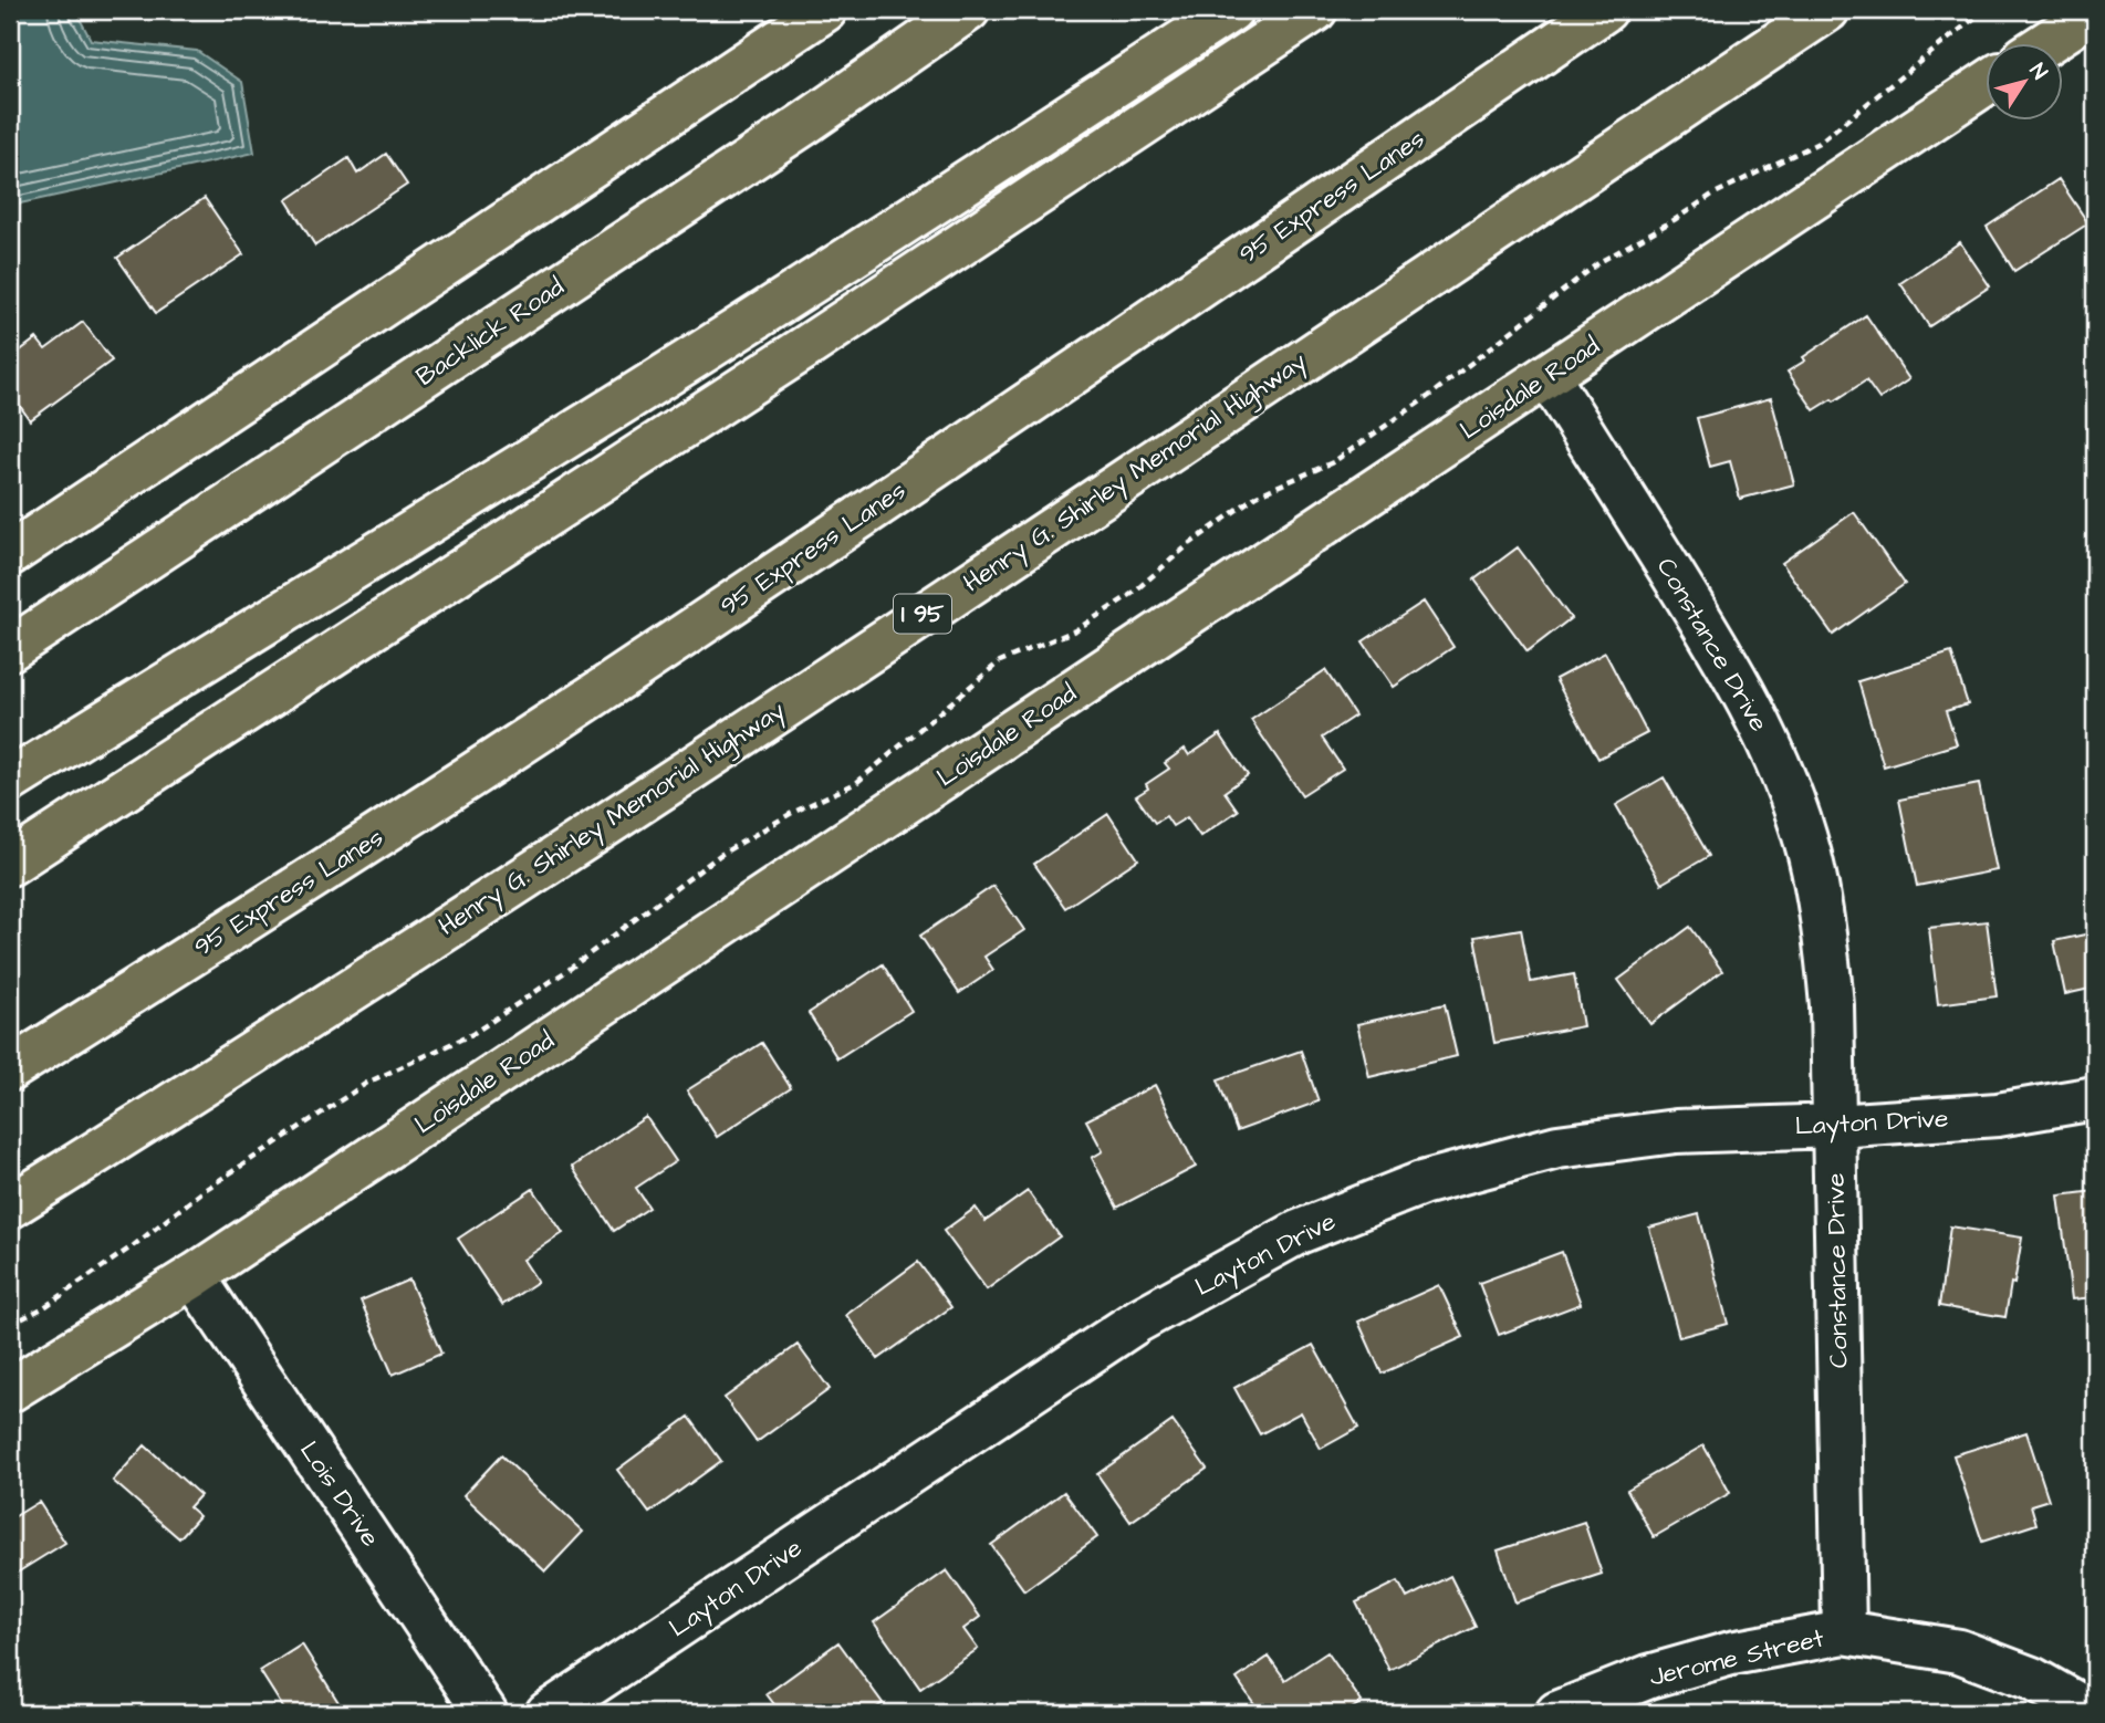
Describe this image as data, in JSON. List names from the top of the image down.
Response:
{
  "streets": {
    "main road": [
      "95 Express Lanes",
      "Backlick Road",
      "Loisdale Road",
      "Henry G. Shirley Memorial Highway",
      "I 95"
    ],
    "street": [
      "Constance Drive",
      "Layton Drive",
      "Lois Drive",
      "Jerome Street"
    ]
  },
  "crossings": [
    ["Loisdale Road", "Constance Drive"],
    ["Loisdale Road", "Lois Drive"],
    ["Constance Drive", "Layton Drive"],
    ["Constance Drive", "Jerome Street"]
  ],
  "north": "top right"
}
